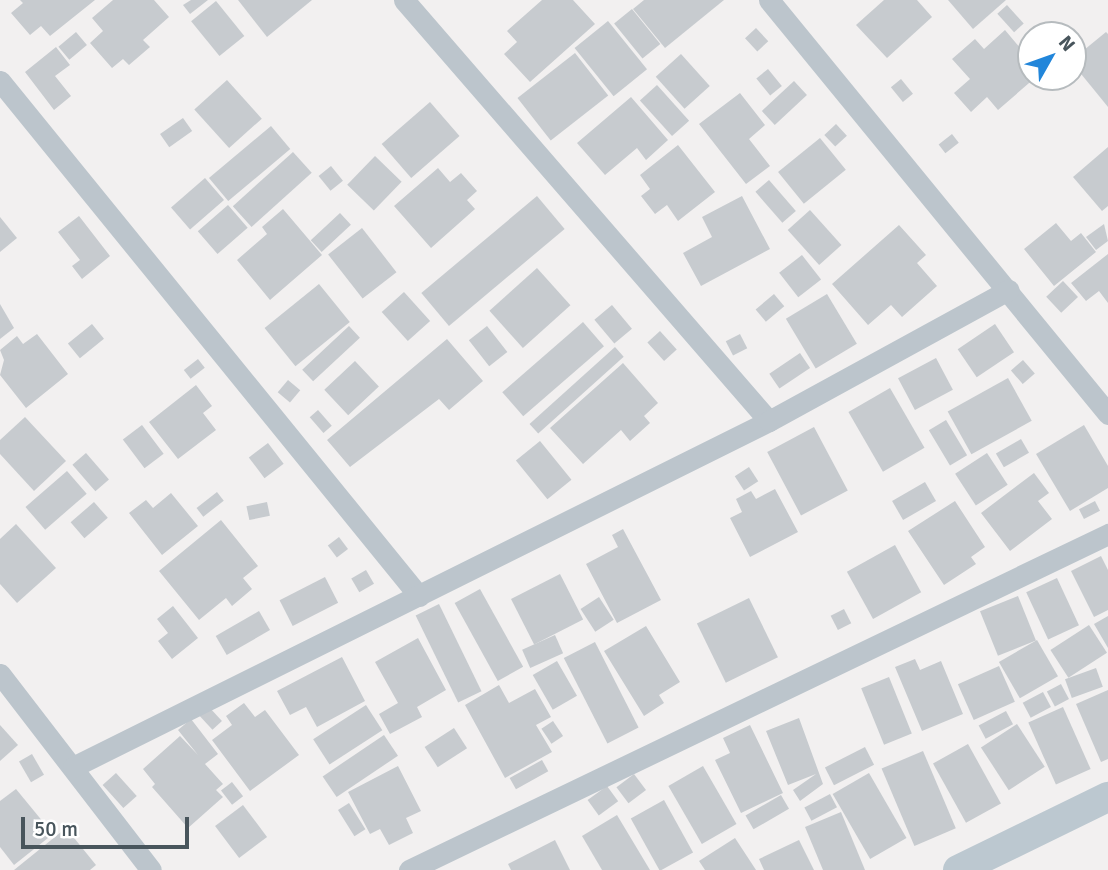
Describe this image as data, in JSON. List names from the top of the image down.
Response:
{
  "scale_bar": "50 m",
  "north": "top right"
}
